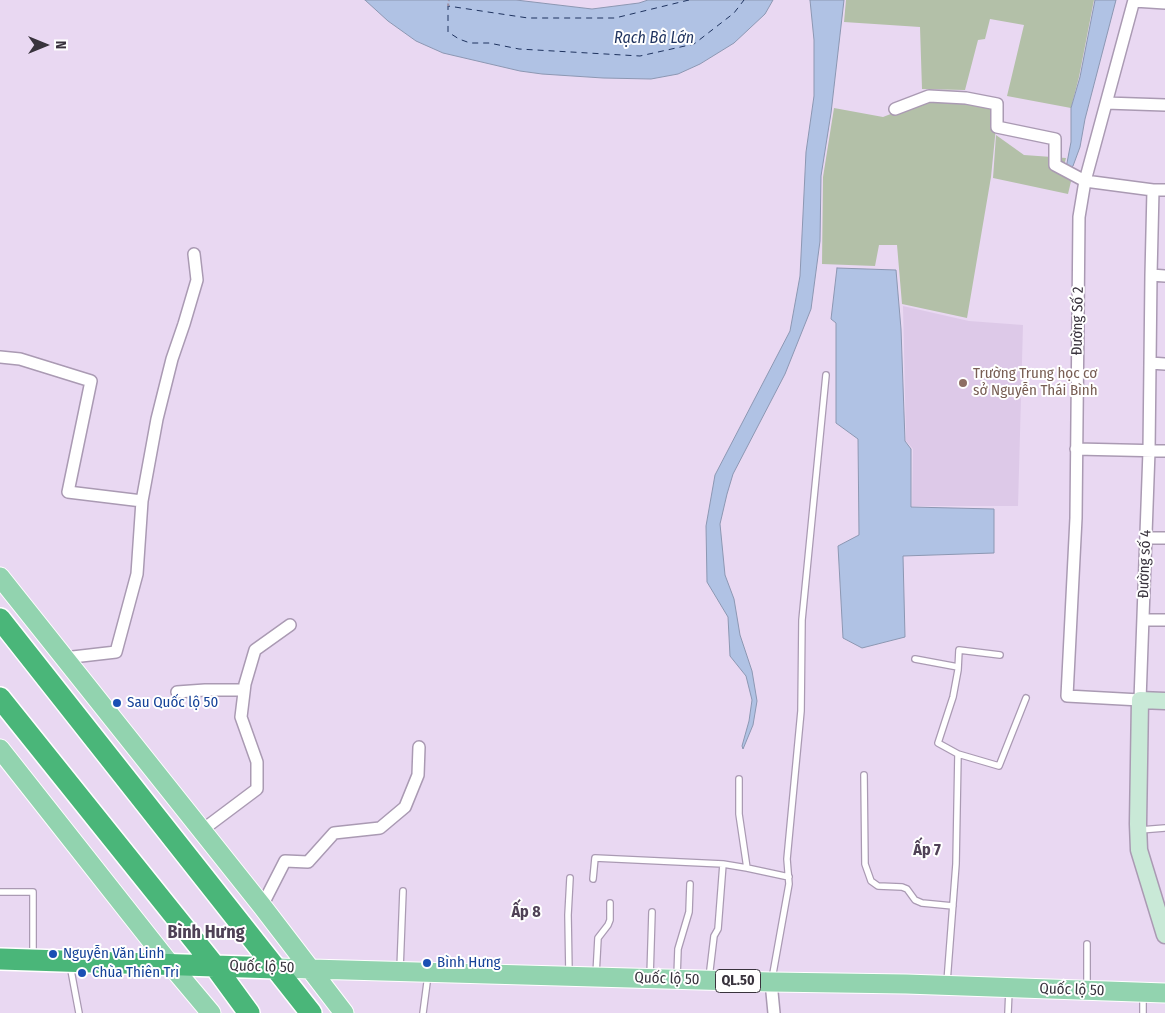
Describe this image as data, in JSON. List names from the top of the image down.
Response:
{
  "streets": {
    "highway": ["Quốc lộ 50", "QL.50"],
    "street": ["Đường Số 2", "Đường số 4"]
  },
  "crossings": [
    ["Đường Số 2", "Đường số 4"],
    ["Quốc lộ 50", "QL.50"]
  ],
  "districts": ["Ấp 7", "Ấp 8", "Bình Hưng"],
  "water": ["Rạch Bà Lớn"],
  "places": [
    "Trường Trung học cơ sở Nguyễn Thái Bình",
    "Sau Quốc lộ 50",
    "Nguyễn Văn Linh",
    "Bình Hưng",
    "Chùa Thiên Trì"
  ],
  "north": "right"
}
